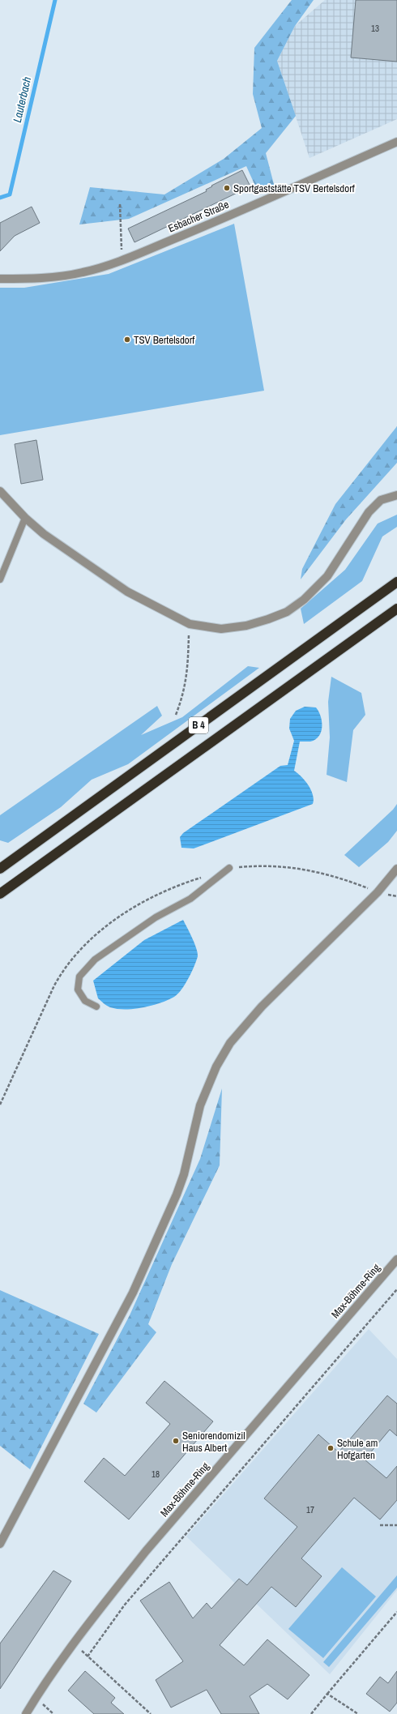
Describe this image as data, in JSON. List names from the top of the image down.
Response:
{
  "streets": {
    "highway": ["B 4"],
    "street": ["Esbacher Straße", "Max-Böhme-Ring"]
  },
  "water": ["Lauterbach"],
  "places": [
    "Sportgaststätte TSV Bertelsdorf",
    "TSV Bertelsdorf",
    "Seniorendomizil Haus Albert",
    "Schule am Hofgarten"
  ],
  "house_numbers": ["13", "18", "17"]
}
